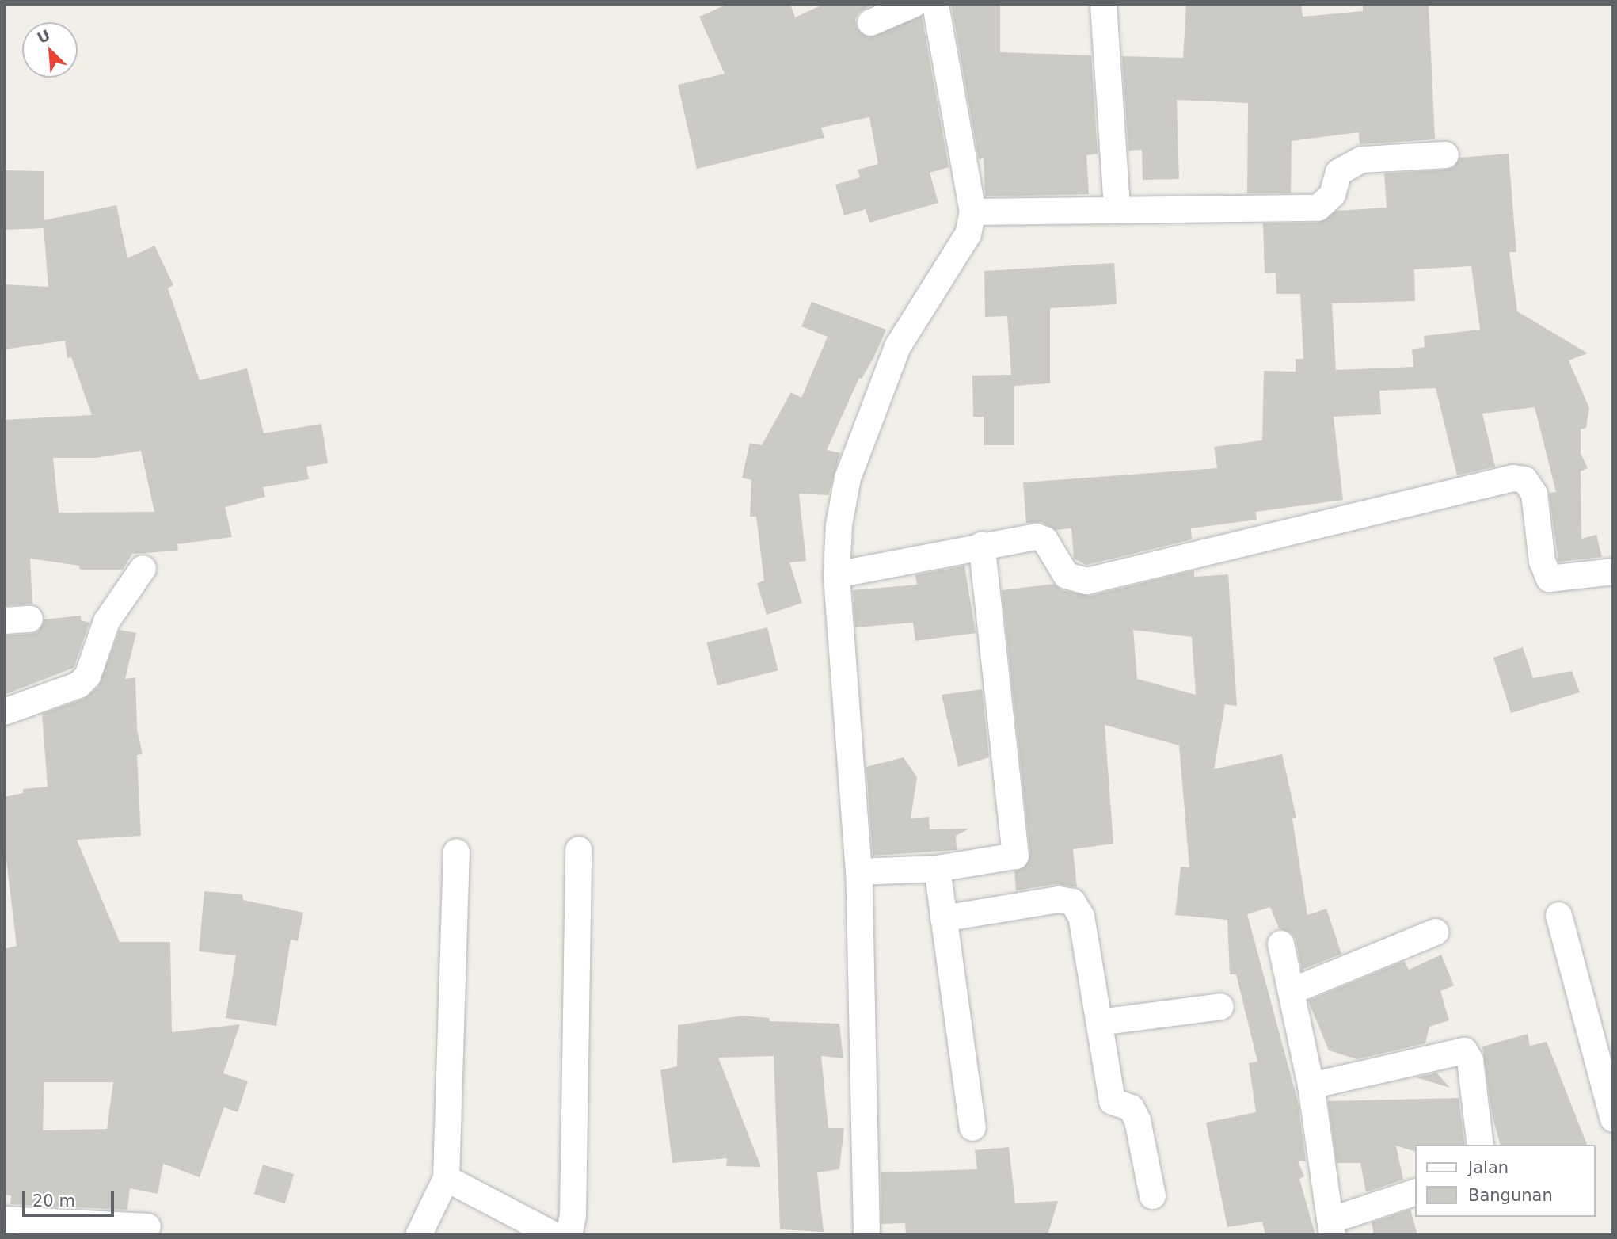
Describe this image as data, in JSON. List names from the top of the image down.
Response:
{
  "legend": ["Jalan", "Bangunan"],
  "scale_bar": "20 m",
  "north": "top left"
}
